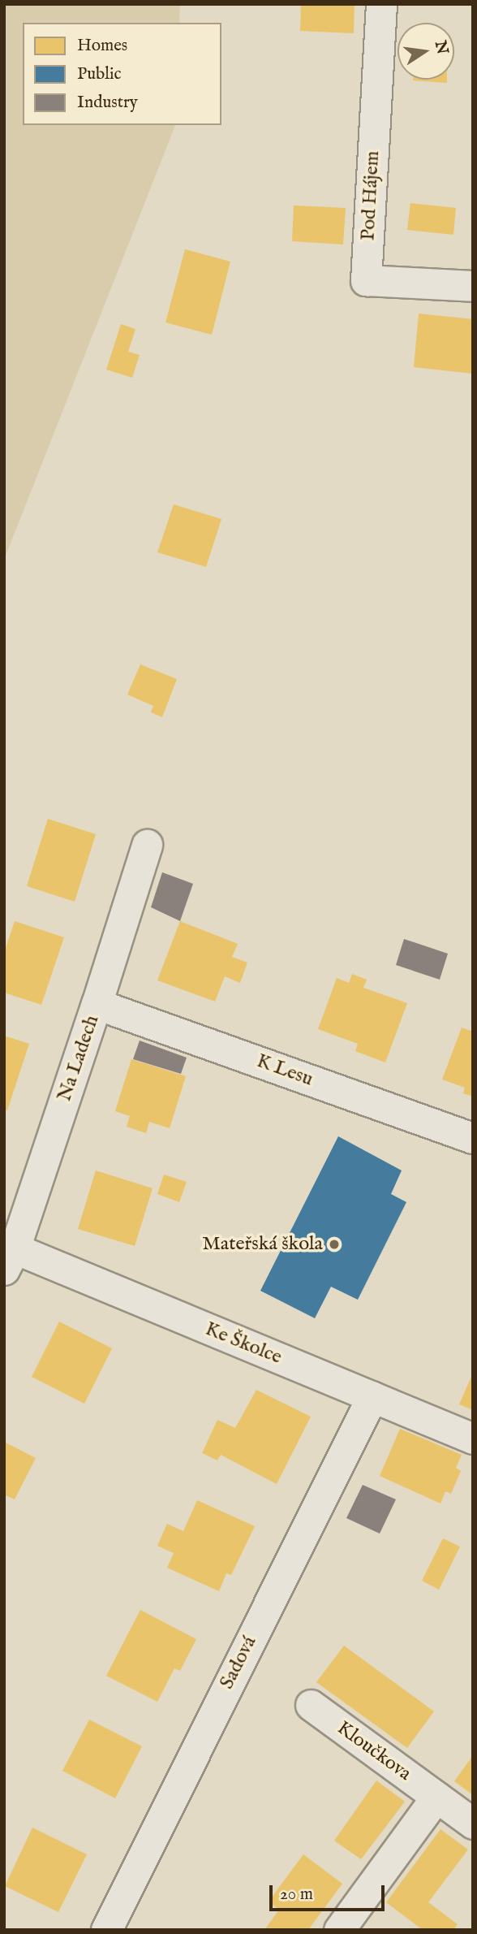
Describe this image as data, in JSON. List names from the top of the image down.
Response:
{
  "streets": {
    "street": [
      "Pod Hájem",
      "Na Ladech",
      "K Lesu",
      "Ke Školce",
      "Sadová",
      "Kloučkova"
    ]
  },
  "crossings": [
    ["Na Ladech", "K Lesu"],
    ["Na Ladech", "Ke Školce"],
    ["Ke Školce", "Sadová"]
  ],
  "places": ["Mateřská škola"],
  "legend": ["Homes", "Public", "Industry"],
  "scale_bar": "20 m",
  "north": "right"
}
